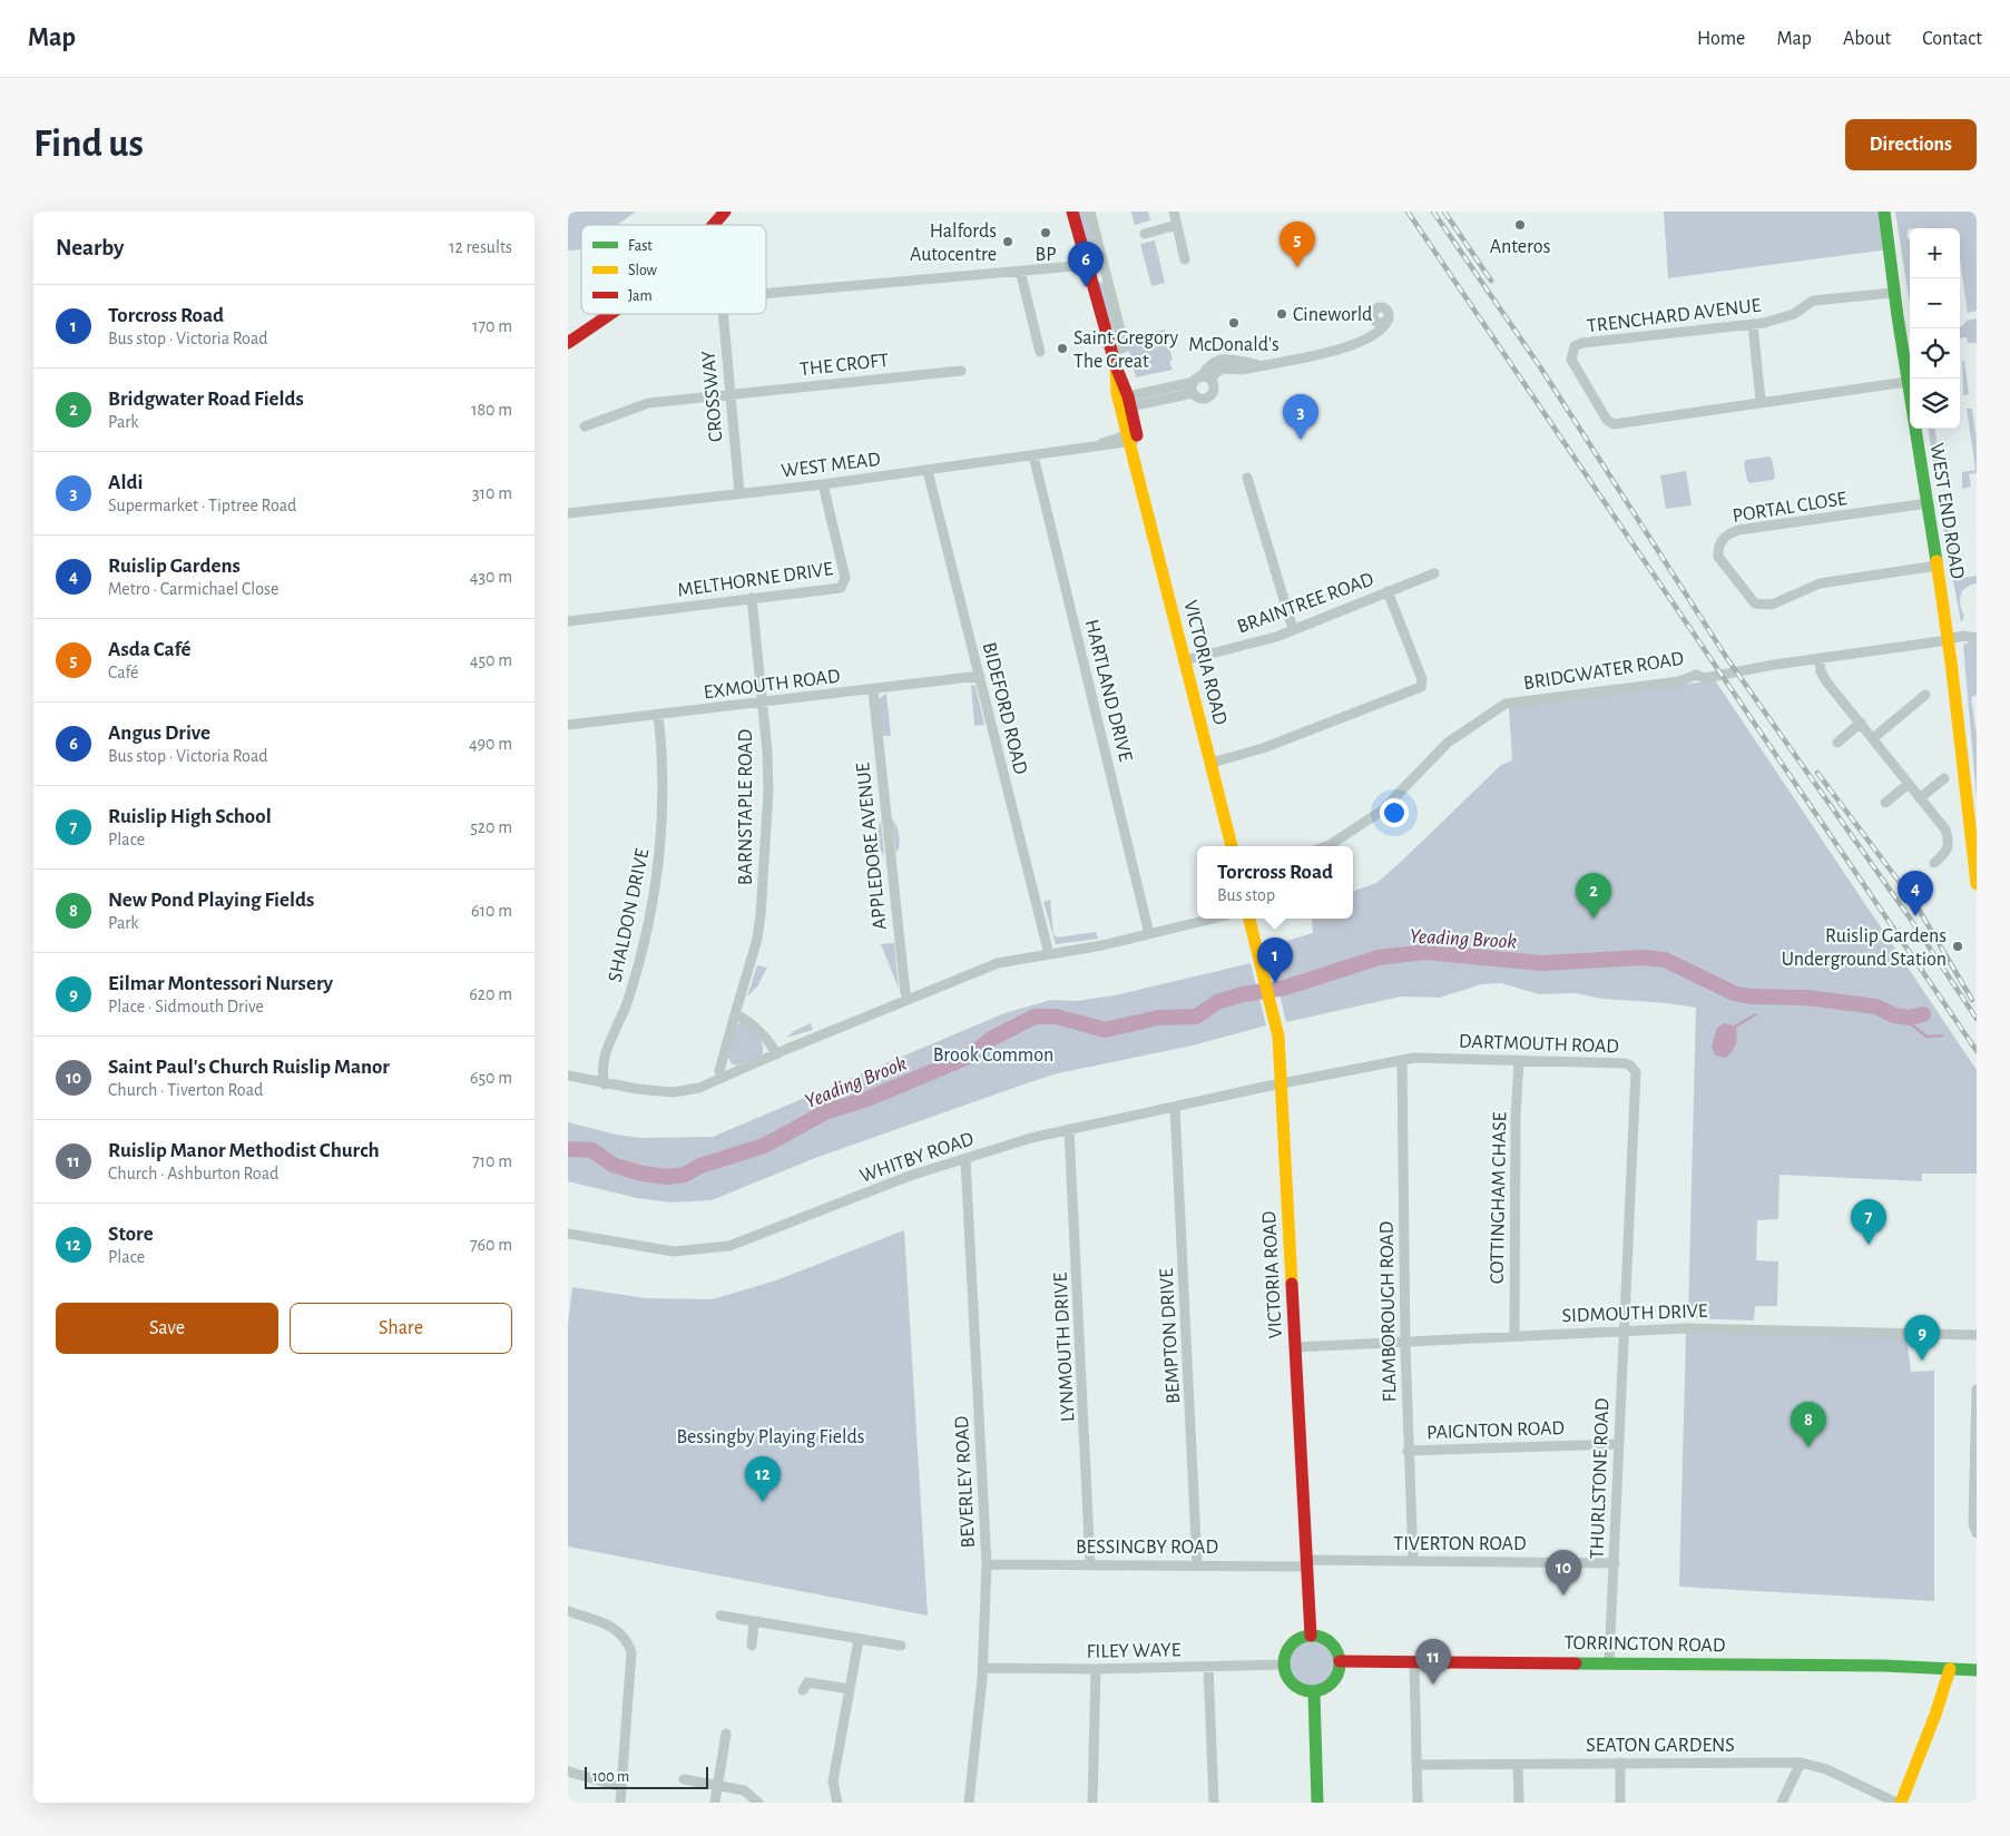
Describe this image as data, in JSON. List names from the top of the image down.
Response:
{
  "streets": {
    "street": [
      "TRENCHARD AVENUE",
      "THE CROFT",
      "CROSSWAY",
      "WEST MEAD",
      "PORTAL CLOSE",
      "WEST END ROAD",
      "MELTHORNE DRIVE",
      "BRAINTREE ROAD",
      "VICTORIA ROAD",
      "BRIDGWATER ROAD",
      "EXMOUTH ROAD",
      "HARTLAND DRIVE",
      "BIDEFORD ROAD",
      "BARNSTAPLE ROAD",
      "APPLEDORE AVENUE",
      "SHALDON DRIVE",
      "DARTMOUTH ROAD",
      "WHITBY ROAD",
      "COTTINGHAM CHASE",
      "FLAMBOROUGH ROAD",
      "SIDMOUTH DRIVE",
      "BEMPTON DRIVE",
      "LYNMOUTH DRIVE",
      "PAIGNTON ROAD",
      "THURLSTONE ROAD",
      "BEVERLEY ROAD",
      "TIVERTON ROAD",
      "BESSINGBY ROAD",
      "TORRINGTON ROAD",
      "FILEY WAYE",
      "SEATON GARDENS"
    ]
  },
  "crossings": [
    ["TRENCHARD AVENUE", "WEST END ROAD"],
    ["THE CROFT", "CROSSWAY"],
    ["CROSSWAY", "WEST MEAD"],
    ["WEST MEAD", "MELTHORNE DRIVE"],
    ["WEST MEAD", "VICTORIA ROAD"],
    ["WEST MEAD", "HARTLAND DRIVE"],
    ["WEST MEAD", "BIDEFORD ROAD"],
    ["PORTAL CLOSE", "WEST END ROAD"],
    ["WEST END ROAD", "BRIDGWATER ROAD"],
    ["MELTHORNE DRIVE", "BARNSTAPLE ROAD"],
    ["BRAINTREE ROAD", "VICTORIA ROAD"],
    ["VICTORIA ROAD", "DARTMOUTH ROAD"],
    ["VICTORIA ROAD", "WHITBY ROAD"],
    ["VICTORIA ROAD", "SIDMOUTH DRIVE"],
    ["VICTORIA ROAD", "TIVERTON ROAD"],
    ["VICTORIA ROAD", "BESSINGBY ROAD"],
    ["VICTORIA ROAD", "TORRINGTON ROAD"],
    ["VICTORIA ROAD", "FILEY WAYE"],
    ["EXMOUTH ROAD", "BIDEFORD ROAD"],
    ["EXMOUTH ROAD", "BARNSTAPLE ROAD"],
    ["EXMOUTH ROAD", "APPLEDORE AVENUE"],
    ["EXMOUTH ROAD", "SHALDON DRIVE"],
    ["DARTMOUTH ROAD", "WHITBY ROAD"],
    ["DARTMOUTH ROAD", "COTTINGHAM CHASE"],
    ["DARTMOUTH ROAD", "FLAMBOROUGH ROAD"],
    ["DARTMOUTH ROAD", "SIDMOUTH DRIVE"],
    ["DARTMOUTH ROAD", "THURLSTONE ROAD"],
    ["WHITBY ROAD", "BEMPTON DRIVE"],
    ["WHITBY ROAD", "LYNMOUTH DRIVE"],
    ["WHITBY ROAD", "BEVERLEY ROAD"],
    ["COTTINGHAM CHASE", "SIDMOUTH DRIVE"],
    ["FLAMBOROUGH ROAD", "SIDMOUTH DRIVE"],
    ["FLAMBOROUGH ROAD", "PAIGNTON ROAD"],
    ["FLAMBOROUGH ROAD", "TIVERTON ROAD"],
    ["SIDMOUTH DRIVE", "THURLSTONE ROAD"],
    ["BEMPTON DRIVE", "BESSINGBY ROAD"],
    ["LYNMOUTH DRIVE", "BESSINGBY ROAD"],
    ["PAIGNTON ROAD", "THURLSTONE ROAD"],
    ["THURLSTONE ROAD", "TIVERTON ROAD"],
    ["THURLSTONE ROAD", "TORRINGTON ROAD"],
    ["BEVERLEY ROAD", "BESSINGBY ROAD"],
    ["BEVERLEY ROAD", "FILEY WAYE"],
    ["TIVERTON ROAD", "BESSINGBY ROAD"],
    ["TORRINGTON ROAD", "FILEY WAYE"]
  ],
  "water": ["Yeading Brook"],
  "parks": ["Brook Common", "Bessingby Playing Fields"],
  "places": [
    "Anteros",
    "BP",
    "Halfords Autocentre",
    "Cineworld",
    "McDonald's",
    "Saint Gregory The Great",
    "Ruislip Gardens Underground Station"
  ],
  "legend": ["Fast", "Slow", "Jam"],
  "scale_bar": "100 m",
  "page": {
    "header": "Map",
    "nav": [
      "Home",
      "Map",
      "About",
      "Contact"
    ],
    "buttons": [
      "Directions",
      ["Save", "Share"]
    ],
    "title": "Find us",
    "heading": ["Nearby", "12 results"],
    "pins": [
      "5",
      "6",
      "3",
      "4",
      "2",
      "1",
      "7",
      "9",
      "8",
      "12",
      "10",
      "11"
    ],
    "map_buttons": ["+", "−"],
    "list": [
      {
        "mark": "1",
        "name": "Torcross Road",
        "note": "Bus stop · Victoria Road",
        "value": "170 m"
      },
      {
        "mark": "2",
        "name": "Bridgwater Road Fields",
        "note": "Park",
        "value": "180 m"
      },
      {
        "mark": "3",
        "name": "Aldi",
        "note": "Supermarket · Tiptree Road",
        "value": "310 m"
      },
      {
        "mark": "4",
        "name": "Ruislip Gardens",
        "note": "Metro · Carmichael Close",
        "value": "430 m"
      },
      {
        "mark": "5",
        "name": "Asda Café",
        "note": "Café",
        "value": "450 m"
      },
      {
        "mark": "6",
        "name": "Angus Drive",
        "note": "Bus stop · Victoria Road",
        "value": "490 m"
      },
      {
        "mark": "7",
        "name": "Ruislip High School",
        "note": "Place",
        "value": "520 m"
      },
      {
        "mark": "8",
        "name": "New Pond Playing Fields",
        "note": "Park",
        "value": "610 m"
      },
      {
        "mark": "9",
        "name": "Eilmar Montessori Nursery",
        "note": "Place · Sidmouth Drive",
        "value": "620 m"
      },
      {
        "mark": "10",
        "name": "Saint Paul's Church Ruislip Manor",
        "note": "Church · Tiverton Road",
        "value": "650 m"
      },
      {
        "mark": "11",
        "name": "Ruislip Manor Methodist Church",
        "note": "Church · Ashburton Road",
        "value": "710 m"
      },
      {
        "mark": "12",
        "name": "Store",
        "note": "Place",
        "value": "760 m"
      }
    ],
    "popup": ["Torcross Road", "Bus stop"],
    "scale": "100 m"
  }
}
